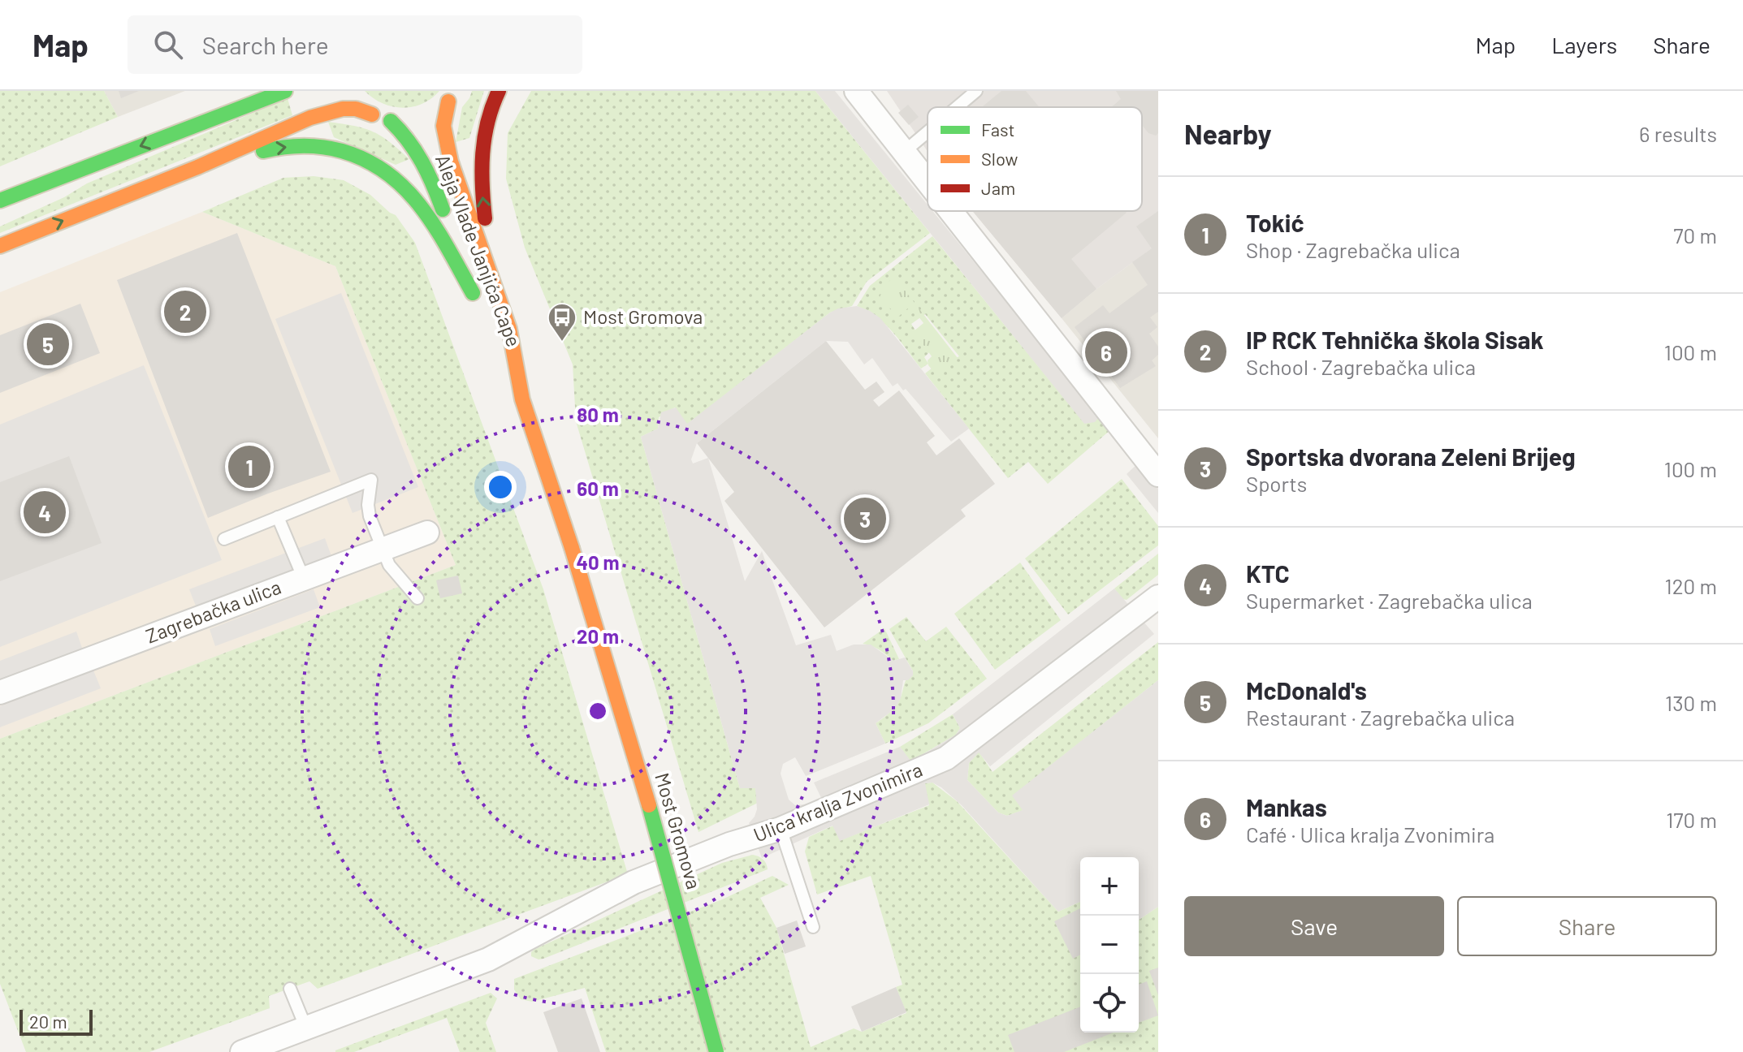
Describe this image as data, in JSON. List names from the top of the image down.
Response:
{
  "streets": {
    "main road": ["Aleja Vlade Janjića Cape", "Most Gromova"],
    "street": ["Zagrebačka ulica", "Ulica kralja Zvonimira"]
  },
  "crossings": [
    ["Aleja Vlade Janjića Cape", "Most Gromova"]
  ],
  "places": {
    "bus stop": ["Most Gromova"]
  },
  "legend": ["Fast", "Slow", "Jam"],
  "scale_bar": "20 m",
  "page": {
    "header": "Map",
    "search": "Search here",
    "nav": ["Map", "Layers", "Share"],
    "heading": ["Nearby", "6 results"],
    "list": [
      {
        "mark": "1",
        "name": "Tokić",
        "note": "Shop · Zagrebačka ulica",
        "value": "70 m"
      },
      {
        "mark": "2",
        "name": "IP RCK Tehnička škola Sisak",
        "note": "School · Zagrebačka ulica",
        "value": "100 m"
      },
      {
        "mark": "3",
        "name": "Sportska dvorana Zeleni Brijeg",
        "note": "Sports",
        "value": "100 m"
      },
      {
        "mark": "4",
        "name": "KTC",
        "note": "Supermarket · Zagrebačka ulica",
        "value": "120 m"
      },
      {
        "mark": "5",
        "name": "McDonald's",
        "note": "Restaurant · Zagrebačka ulica",
        "value": "130 m"
      },
      {
        "mark": "6",
        "name": "Mankas",
        "note": "Café · Ulica kralja Zvonimira",
        "value": "170 m"
      }
    ],
    "pins": [
      "2",
      "5",
      "6",
      "1",
      "4",
      "3"
    ],
    "map_buttons": ["+", "−"],
    "buttons": ["Save", "Share"],
    "scale": "20 m"
  },
  "rings": [
    "80 m",
    "60 m",
    "40 m",
    "20 m"
  ]
}
